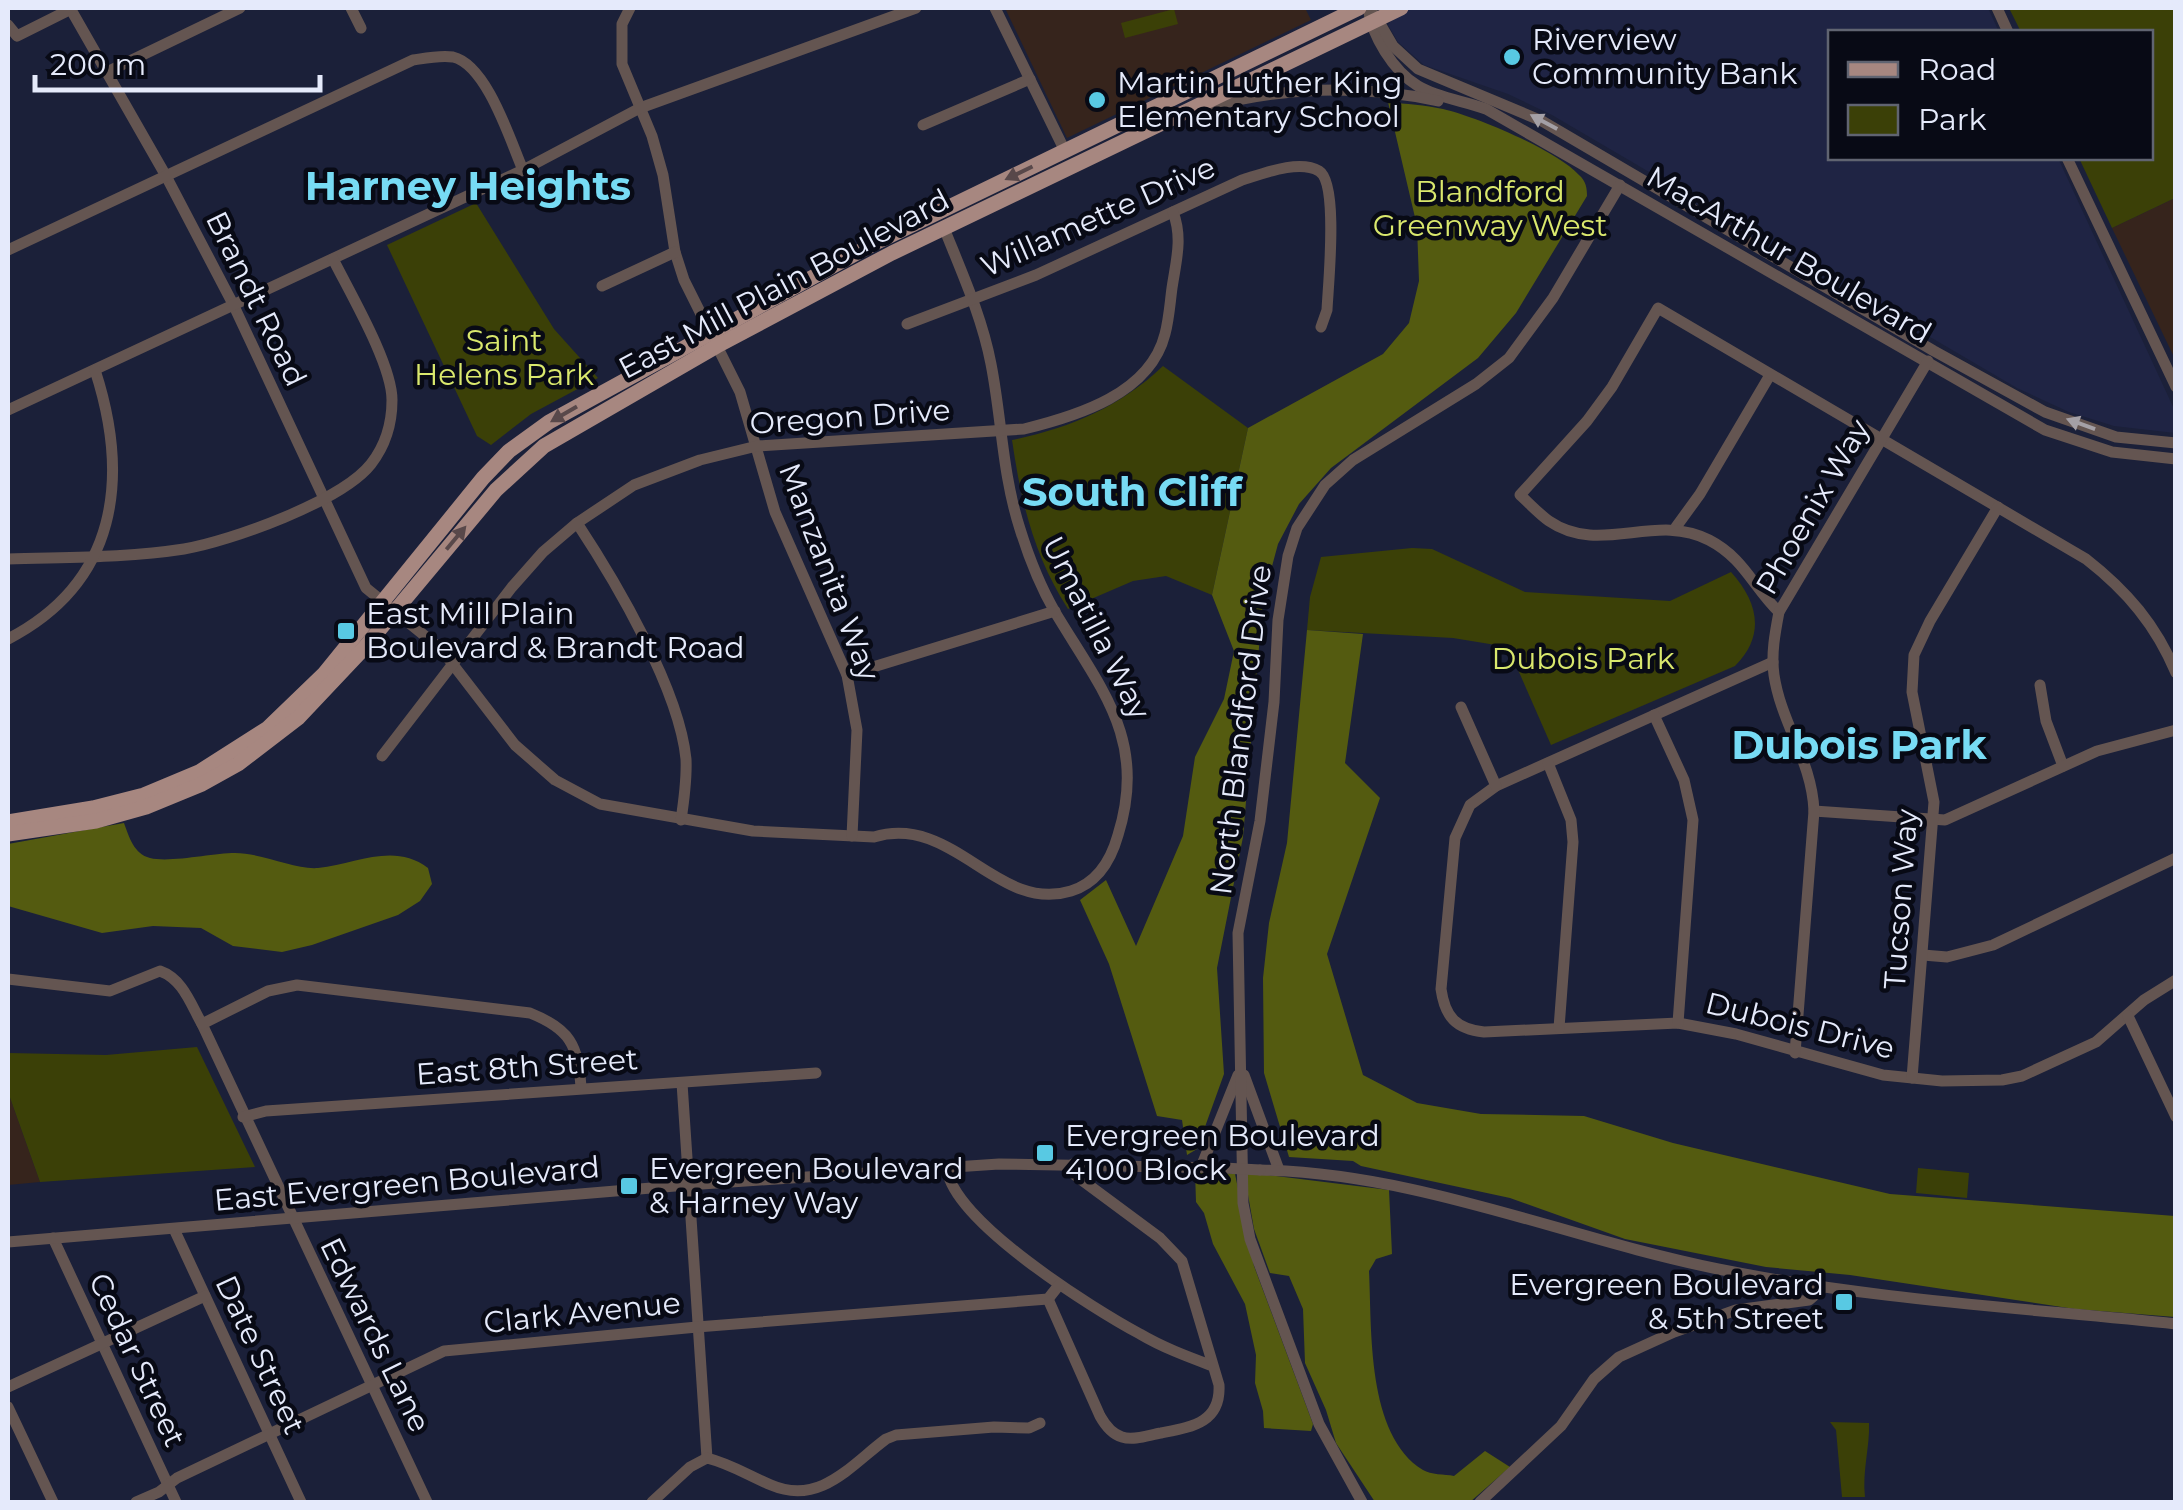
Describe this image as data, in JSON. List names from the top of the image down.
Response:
{
  "streets": {
    "main road": ["East Mill Plain Boulevard"],
    "street": [
      "Willamette Drive",
      "MacArthur Boulevard",
      "Brandt Road",
      "Oregon Drive",
      "Phoenix Way",
      "Manzanita Way",
      "Umatilla Way",
      "North Blandford Drive",
      "Tucson Way",
      "Dubois Drive",
      "East 8th Street",
      "East Evergreen Boulevard",
      "Clark Avenue",
      "Edwards Lane",
      "Date Street",
      "Cedar Street"
    ]
  },
  "crossings": [
    ["Willamette Drive", "Oregon Drive"],
    ["Willamette Drive", "Umatilla Way"],
    ["MacArthur Boulevard", "East Mill Plain Boulevard"],
    ["MacArthur Boulevard", "Phoenix Way"],
    ["MacArthur Boulevard", "North Blandford Drive"],
    ["East Mill Plain Boulevard", "Brandt Road"],
    ["East Mill Plain Boulevard", "Manzanita Way"],
    ["East Mill Plain Boulevard", "Umatilla Way"],
    ["Oregon Drive", "Manzanita Way"],
    ["Oregon Drive", "Umatilla Way"],
    ["Phoenix Way", "Dubois Drive"],
    ["Manzanita Way", "Umatilla Way"],
    ["Tucson Way", "Dubois Drive"],
    ["East 8th Street", "Edwards Lane"],
    ["East Evergreen Boulevard", "Edwards Lane"],
    ["East Evergreen Boulevard", "Date Street"],
    ["East Evergreen Boulevard", "Cedar Street"],
    ["Clark Avenue", "Edwards Lane"],
    ["Clark Avenue", "Date Street"],
    ["Clark Avenue", "Cedar Street"]
  ],
  "districts": ["Harney Heights", "South Cliff", "Dubois Park"],
  "parks": ["Blandford Greenway West", "Saint Helens Park", "Dubois Park"],
  "places": {
    "other": ["Riverview Community Bank", "Martin Luther King Elementary School"],
    "transit": [
      "East Mill Plain Boulevard & Brandt Road",
      "Evergreen Boulevard 4100 Block",
      "Evergreen Boulevard & Harney Way",
      "Evergreen Boulevard & 5th Street"
    ]
  },
  "legend": ["Road", "Park"],
  "scale_bar": "200 m"
}
